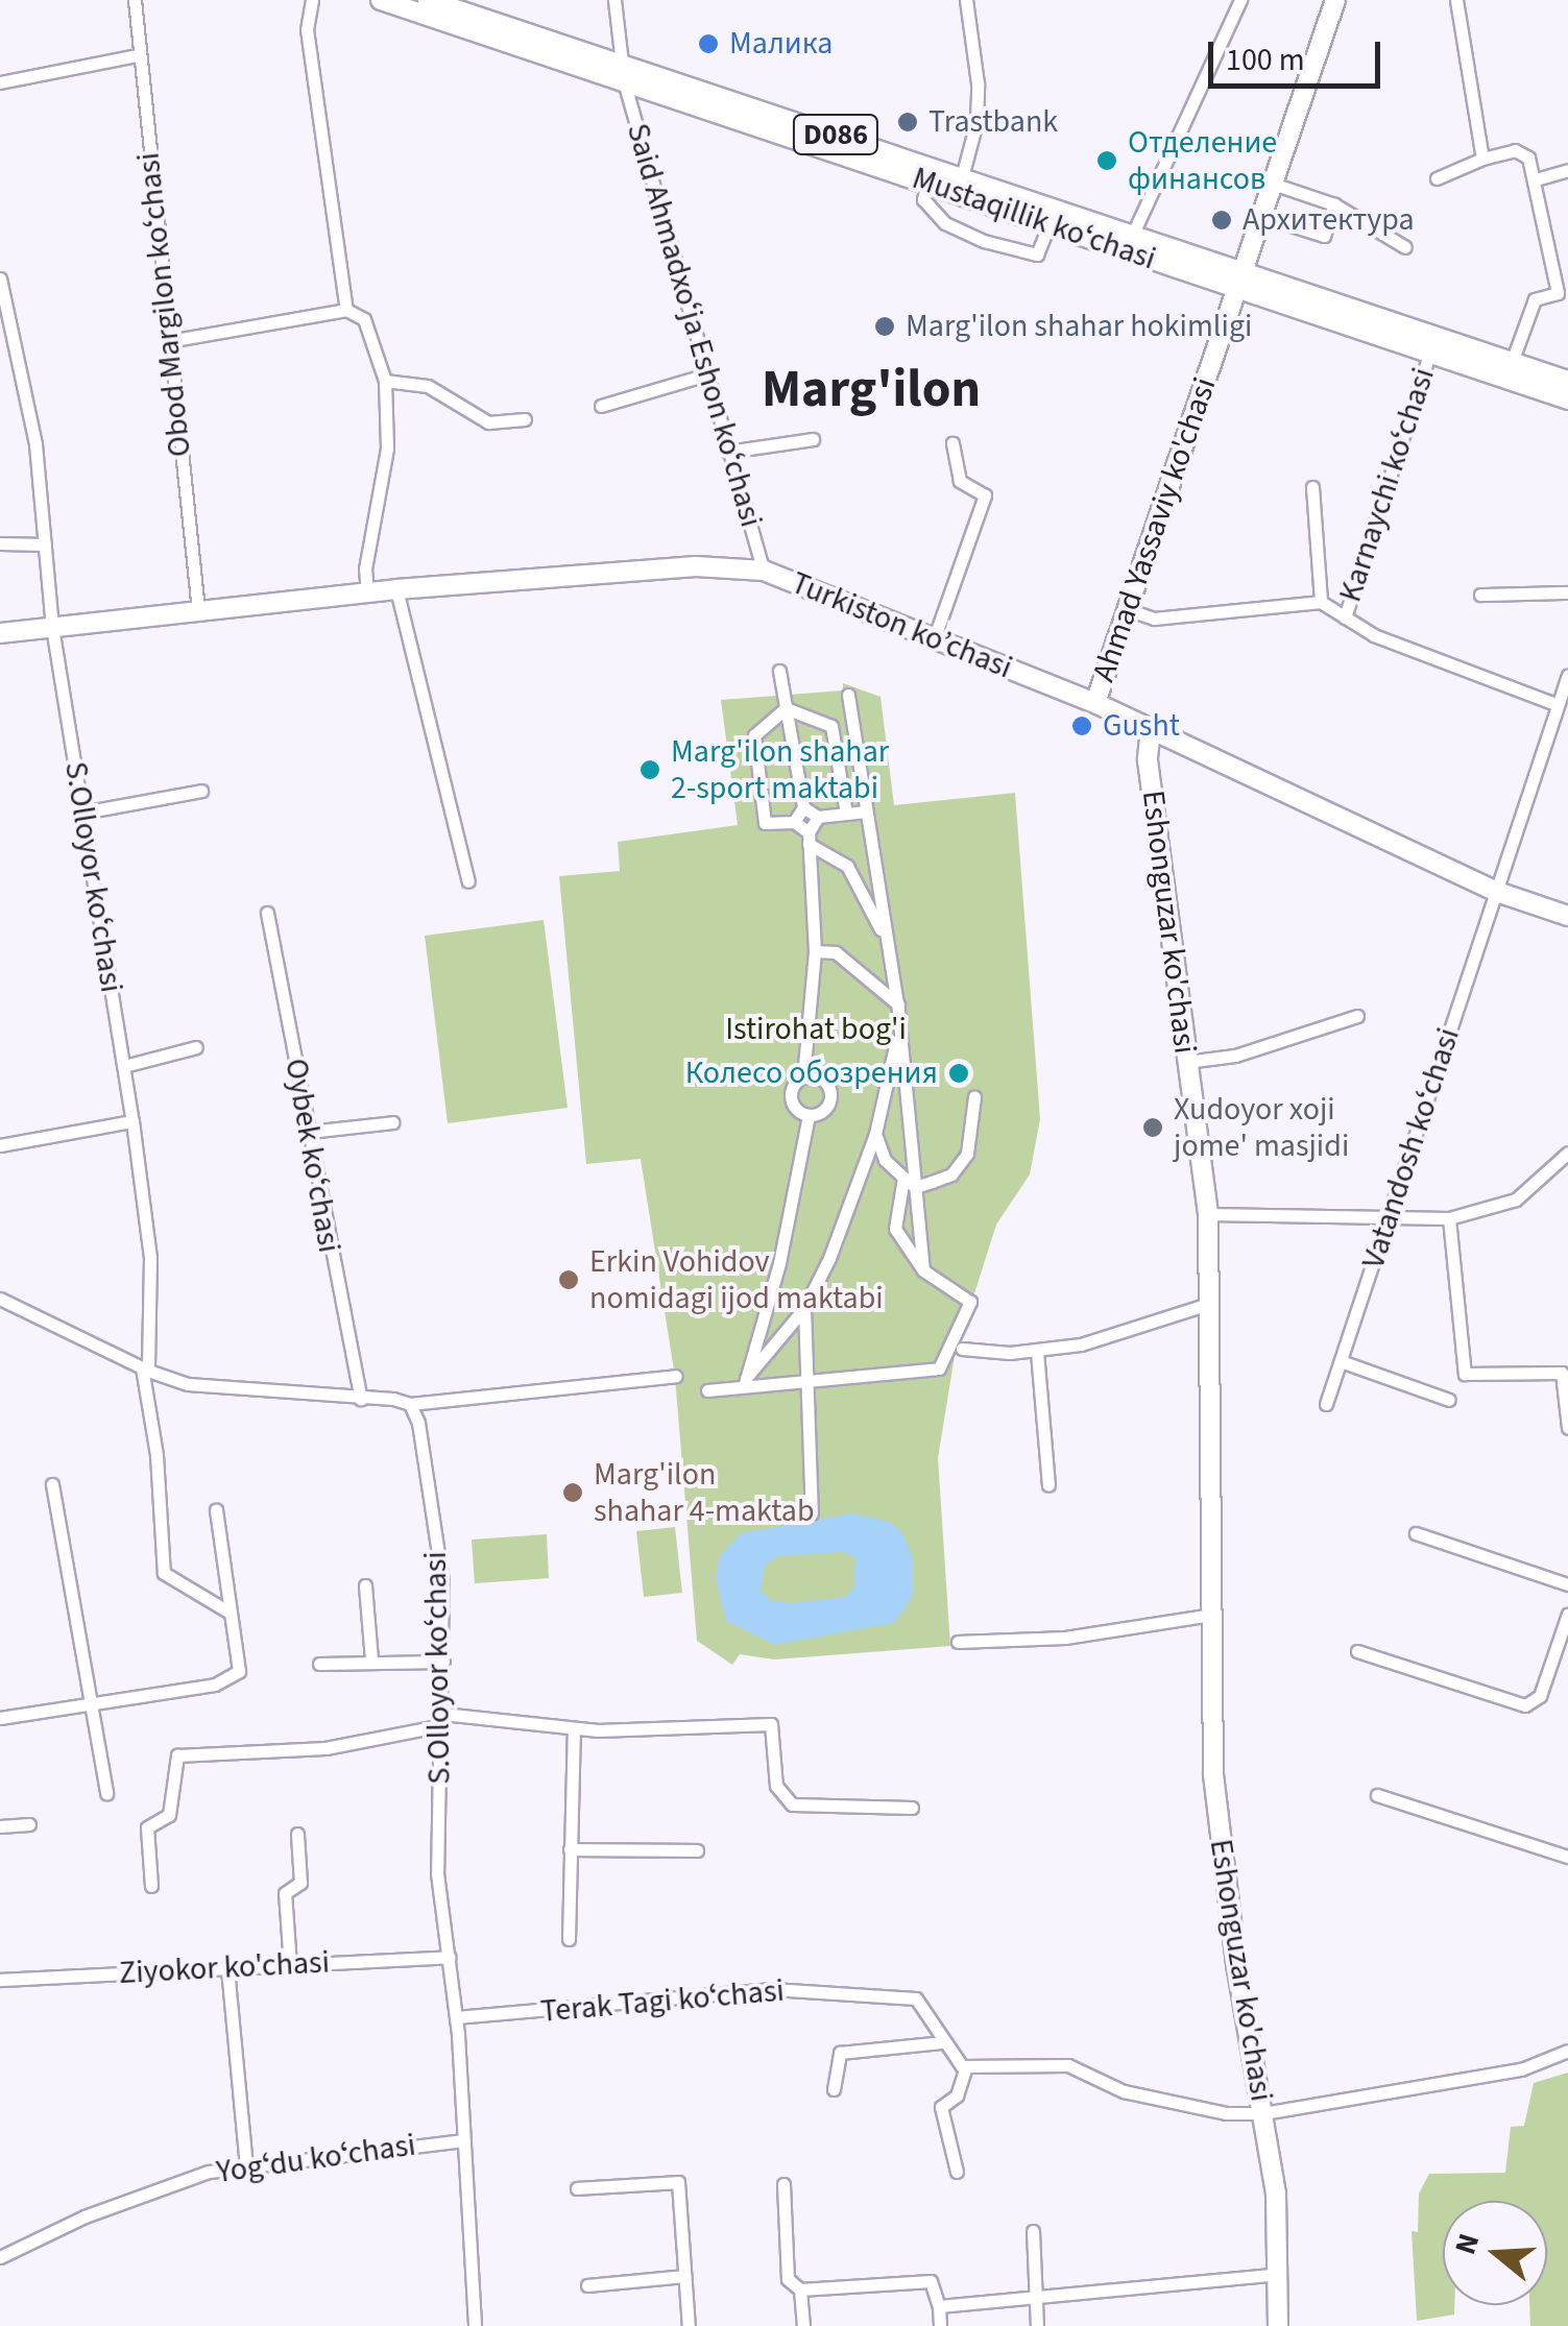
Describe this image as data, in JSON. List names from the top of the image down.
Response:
{
  "streets": {
    "main road": [
      "D086",
      "Mustaqillik koʻchasi",
      "Ahmad Yassaviy ko'chasi",
      "Turkiston ko’chasi",
      "Eshonguzar ko'chasi"
    ],
    "street": [
      "Obod Margilon koʻchasi",
      "Said Ahmadxoʻja Eshon koʻchasi",
      "Karnaychi koʻchasi",
      "S.Olloyor koʻchasi",
      "Vatandosh koʻchasi",
      "Oybek koʻchasi",
      "Ziyokor ko'chasi",
      "Terak Tagi koʻchasi",
      "Yogʻdu koʻchasi"
    ]
  },
  "crossings": [
    ["Mustaqillik koʻchasi", "Said Ahmadxoʻja Eshon koʻchasi"],
    ["Mustaqillik koʻchasi", "Karnaychi koʻchasi"],
    ["Mustaqillik koʻchasi", "Ahmad Yassaviy ko'chasi"],
    ["Obod Margilon koʻchasi", "Turkiston ko’chasi"],
    ["Said Ahmadxoʻja Eshon koʻchasi", "Turkiston ko’chasi"],
    ["Karnaychi koʻchasi", "Ahmad Yassaviy ko'chasi"],
    ["Karnaychi koʻchasi", "Vatandosh koʻchasi"],
    ["Ahmad Yassaviy ko'chasi", "Turkiston ko’chasi"],
    ["Turkiston ko’chasi", "S.Olloyor koʻchasi"],
    ["Turkiston ko’chasi", "Eshonguzar ko'chasi"],
    ["Turkiston ko’chasi", "Vatandosh koʻchasi"],
    ["S.Olloyor koʻchasi", "Ziyokor ko'chasi"],
    ["S.Olloyor koʻchasi", "Terak Tagi koʻchasi"],
    ["S.Olloyor koʻchasi", "Yogʻdu koʻchasi"]
  ],
  "districts": ["Marg'ilon"],
  "parks": ["Istirohat bog'i"],
  "places": [
    "Малика",
    "Trastbank",
    "Отделение финансов",
    "Архитектура",
    "Marg'ilon shahar hokimligi",
    "Gusht",
    "Marg'ilon shahar 2-sport maktabi",
    "Колесо обозрения",
    "Xudoyor xoji jome' masjidi",
    "Erkin Vohidov nomidagi ijod maktabi",
    "Marg'ilon shahar 4-maktab"
  ],
  "scale_bar": "100 m",
  "north": "left"
}
